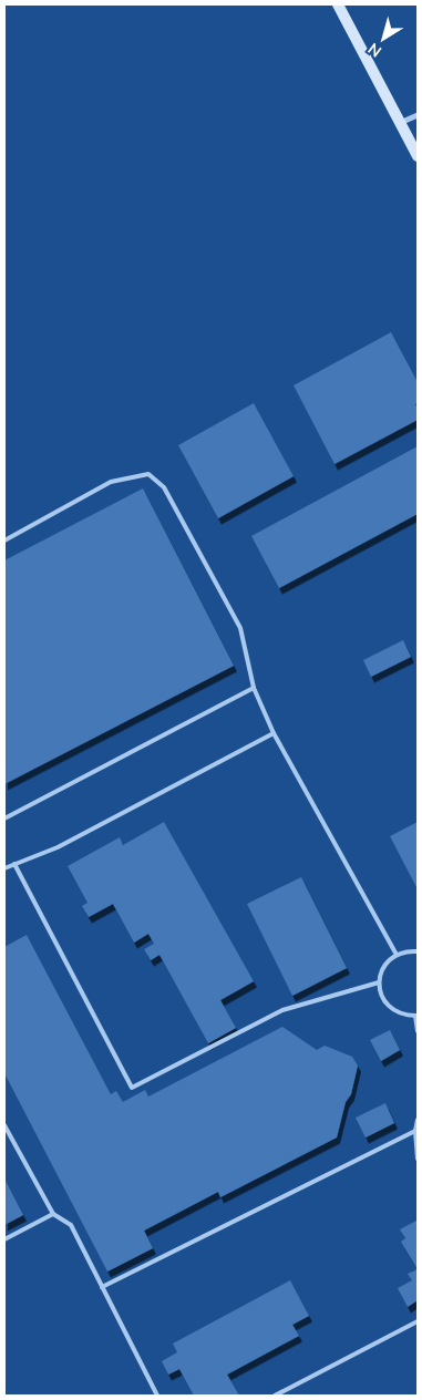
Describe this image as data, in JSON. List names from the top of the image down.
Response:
{
  "north": "bottom left"
}
